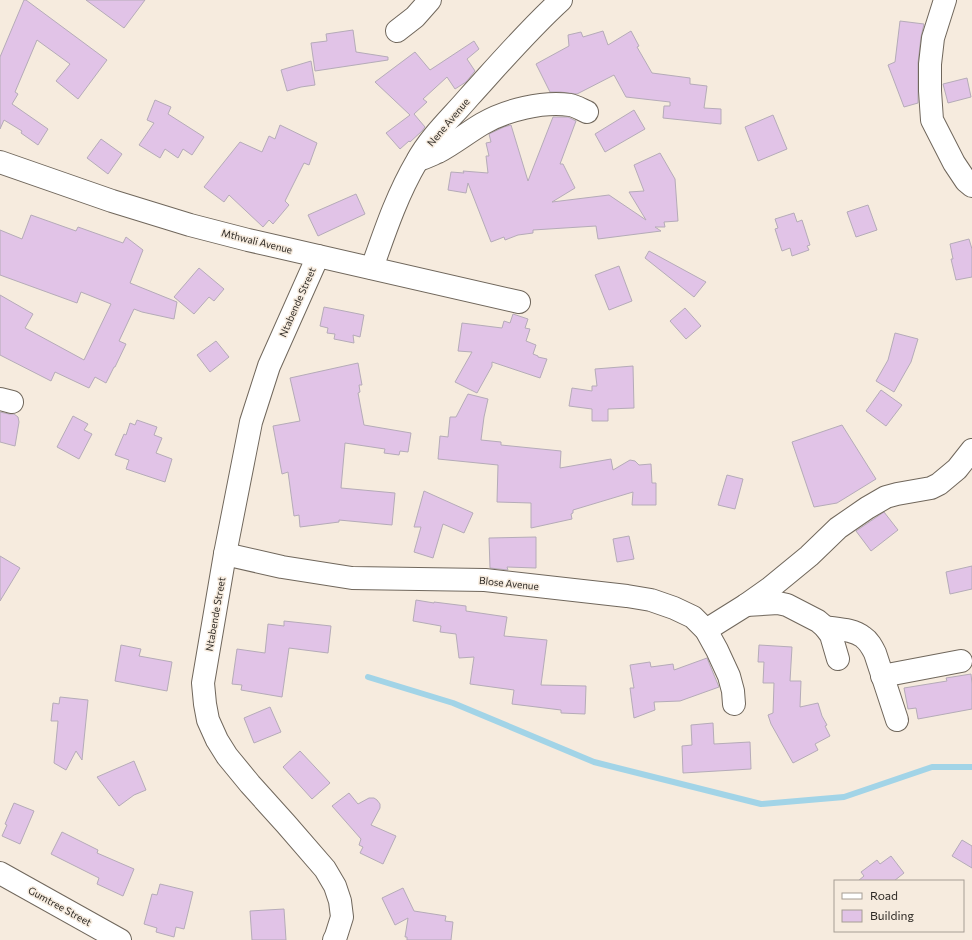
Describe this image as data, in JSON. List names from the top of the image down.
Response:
{
  "streets": {
    "street": [
      "Nene Avenue",
      "Mthwali Avenue",
      "Ntabende Street",
      "Blose Avenue",
      "Gumtree Street"
    ]
  },
  "crossings": [
    ["Nene Avenue", "Mthwali Avenue"],
    ["Mthwali Avenue", "Ntabende Street"],
    ["Ntabende Street", "Blose Avenue"]
  ],
  "legend": ["Road", "Building"]
}
